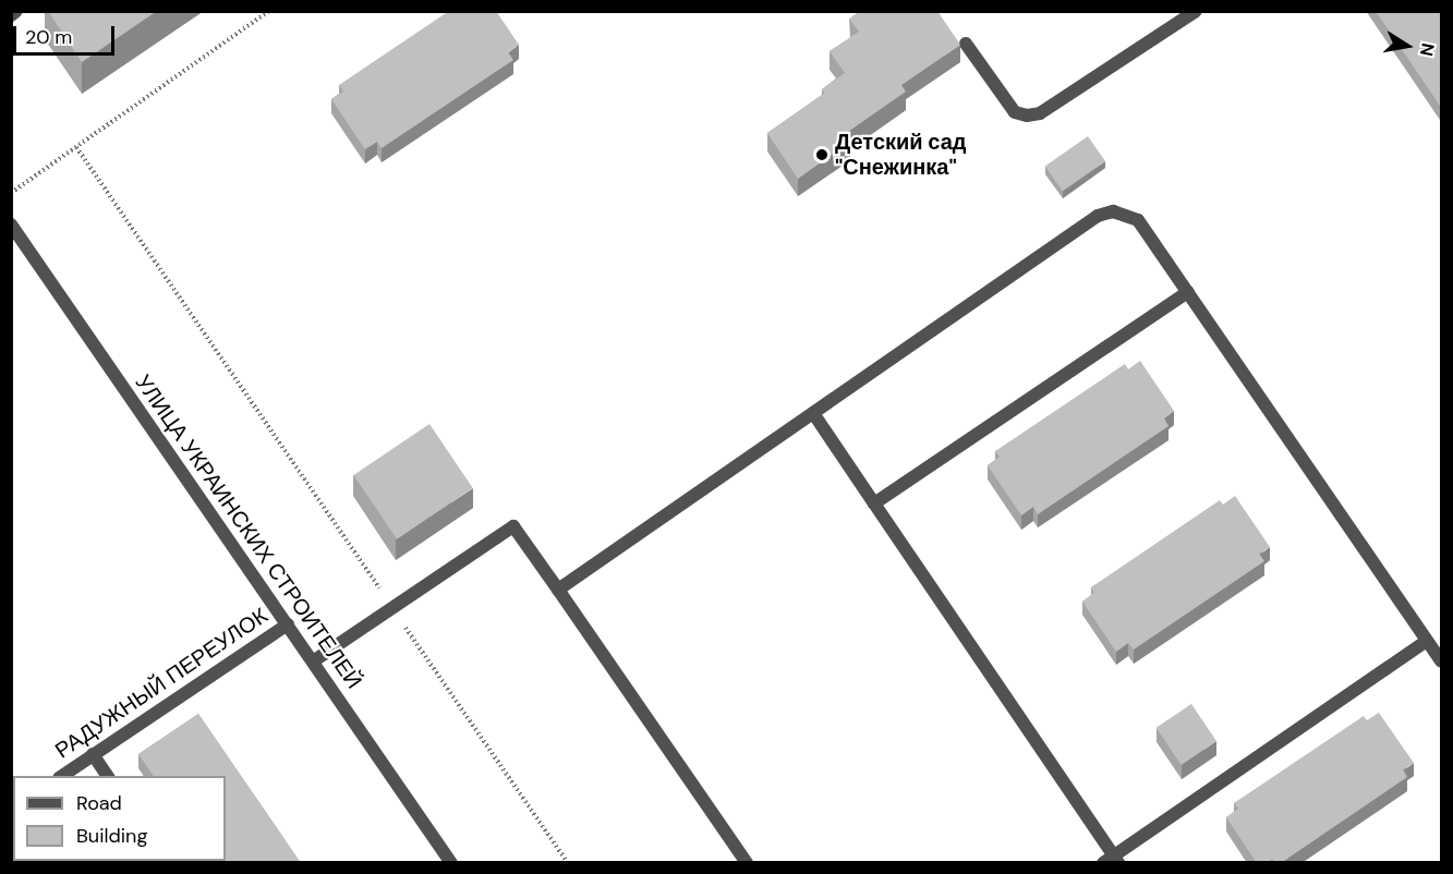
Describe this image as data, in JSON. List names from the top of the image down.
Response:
{
  "streets": {
    "street": ["УЛИЦА УКРАИНСКИХ СТРОИТЕЛЕЙ", "РАДУЖНЫЙ ПЕРЕУЛОК"]
  },
  "crossings": [
    ["УЛИЦА УКРАИНСКИХ СТРОИТЕЛЕЙ", "РАДУЖНЫЙ ПЕРЕУЛОК"]
  ],
  "places": ["Детский сад \"Снежинка\""],
  "legend": ["Road", "Building"],
  "scale_bar": "20 m",
  "north": "right"
}
